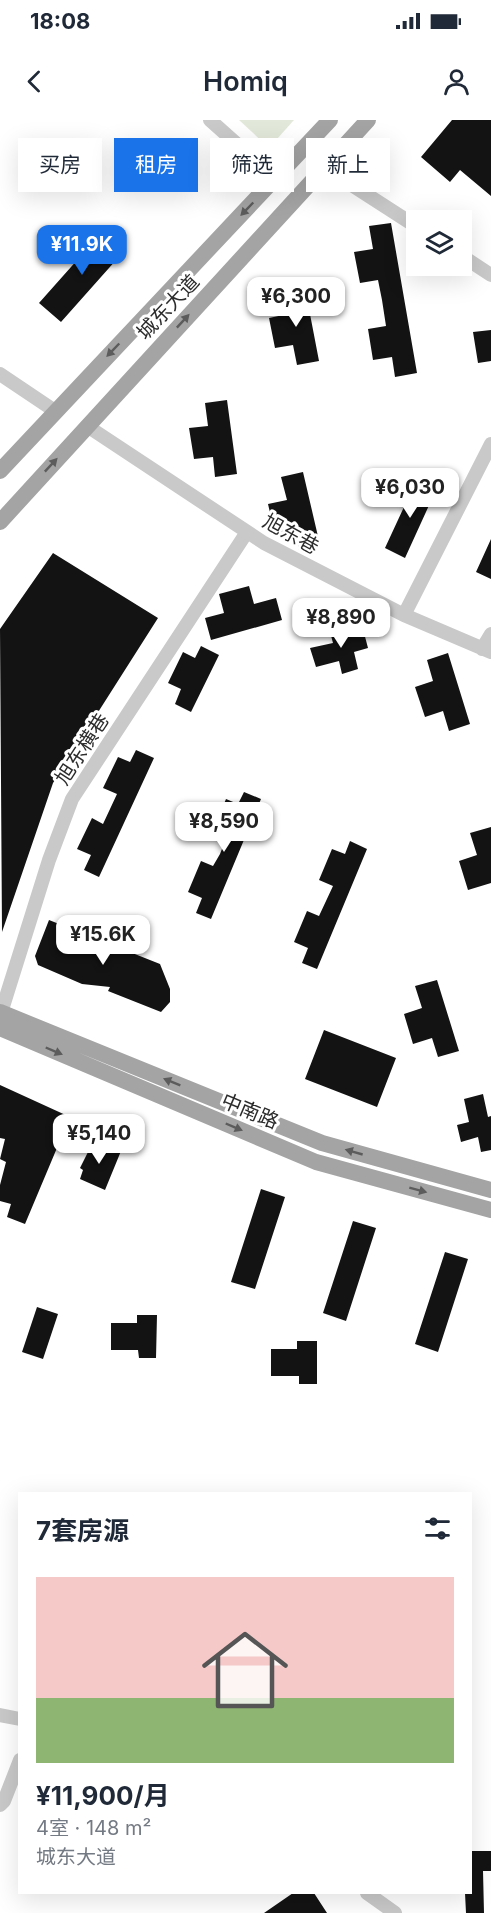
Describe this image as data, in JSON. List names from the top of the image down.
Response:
{
  "streets": {
    "main road": ["城东大道", "中南路"],
    "street": ["旭东巷", "旭东横巷"]
  },
  "crossings": [
    ["城东大道", "旭东巷"],
    ["旭东巷", "旭东横巷"],
    ["旭东横巷", "中南路"]
  ],
  "page": {
    "status": "18:08",
    "header": "Homiq",
    "chip": [
      "买房",
      "租房",
      "筛选",
      "新上"
    ],
    "price": [
      "¥11.9K",
      "¥6,300",
      "¥6,030",
      "¥8,890",
      "¥8,590",
      "¥15.6K",
      "¥5,140"
    ],
    "heading": "7套房源",
    "list": [
      {
        "name": "¥11,900/月",
        "note": "4室 · 148 m² · 城东大道"
      }
    ]
  }
}
